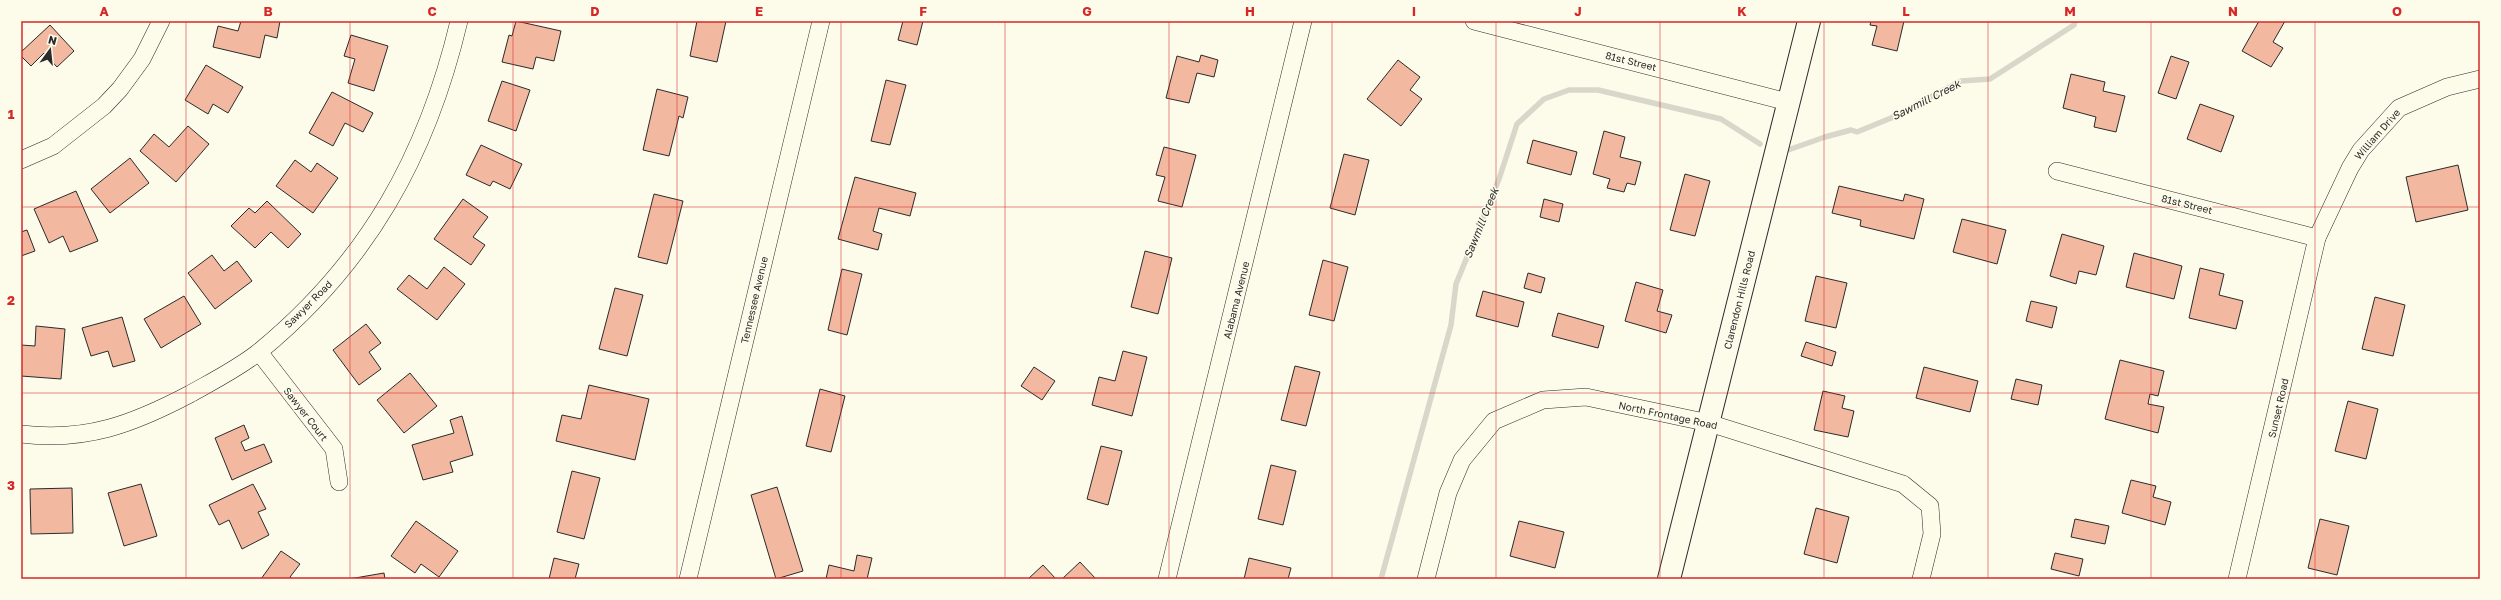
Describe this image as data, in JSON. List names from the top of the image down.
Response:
{
  "streets": {
    "street": [
      "81st Street",
      "William Drive",
      "Tennessee Avenue",
      "Alabama Avenue",
      "Clarendon Hills Road",
      "Sawyer Road",
      "Sunset Road",
      "Sawyer Court",
      "North Frontage Road"
    ]
  },
  "crossings": [
    ["81st Street", "William Drive"],
    ["81st Street", "Clarendon Hills Road"],
    ["81st Street", "Sunset Road"],
    ["William Drive", "Sunset Road"],
    ["Clarendon Hills Road", "North Frontage Road"],
    ["Sawyer Road", "Sawyer Court"]
  ],
  "water": ["Sawmill Creek"],
  "north": "top",
  "grid": {
    "columns": [
      "A",
      "B",
      "C",
      "D",
      "E",
      "F",
      "G",
      "H",
      "I",
      "J",
      "K",
      "L",
      "M",
      "N",
      "O"
    ],
    "rows": ["1", "2", "3"]
  }
}
